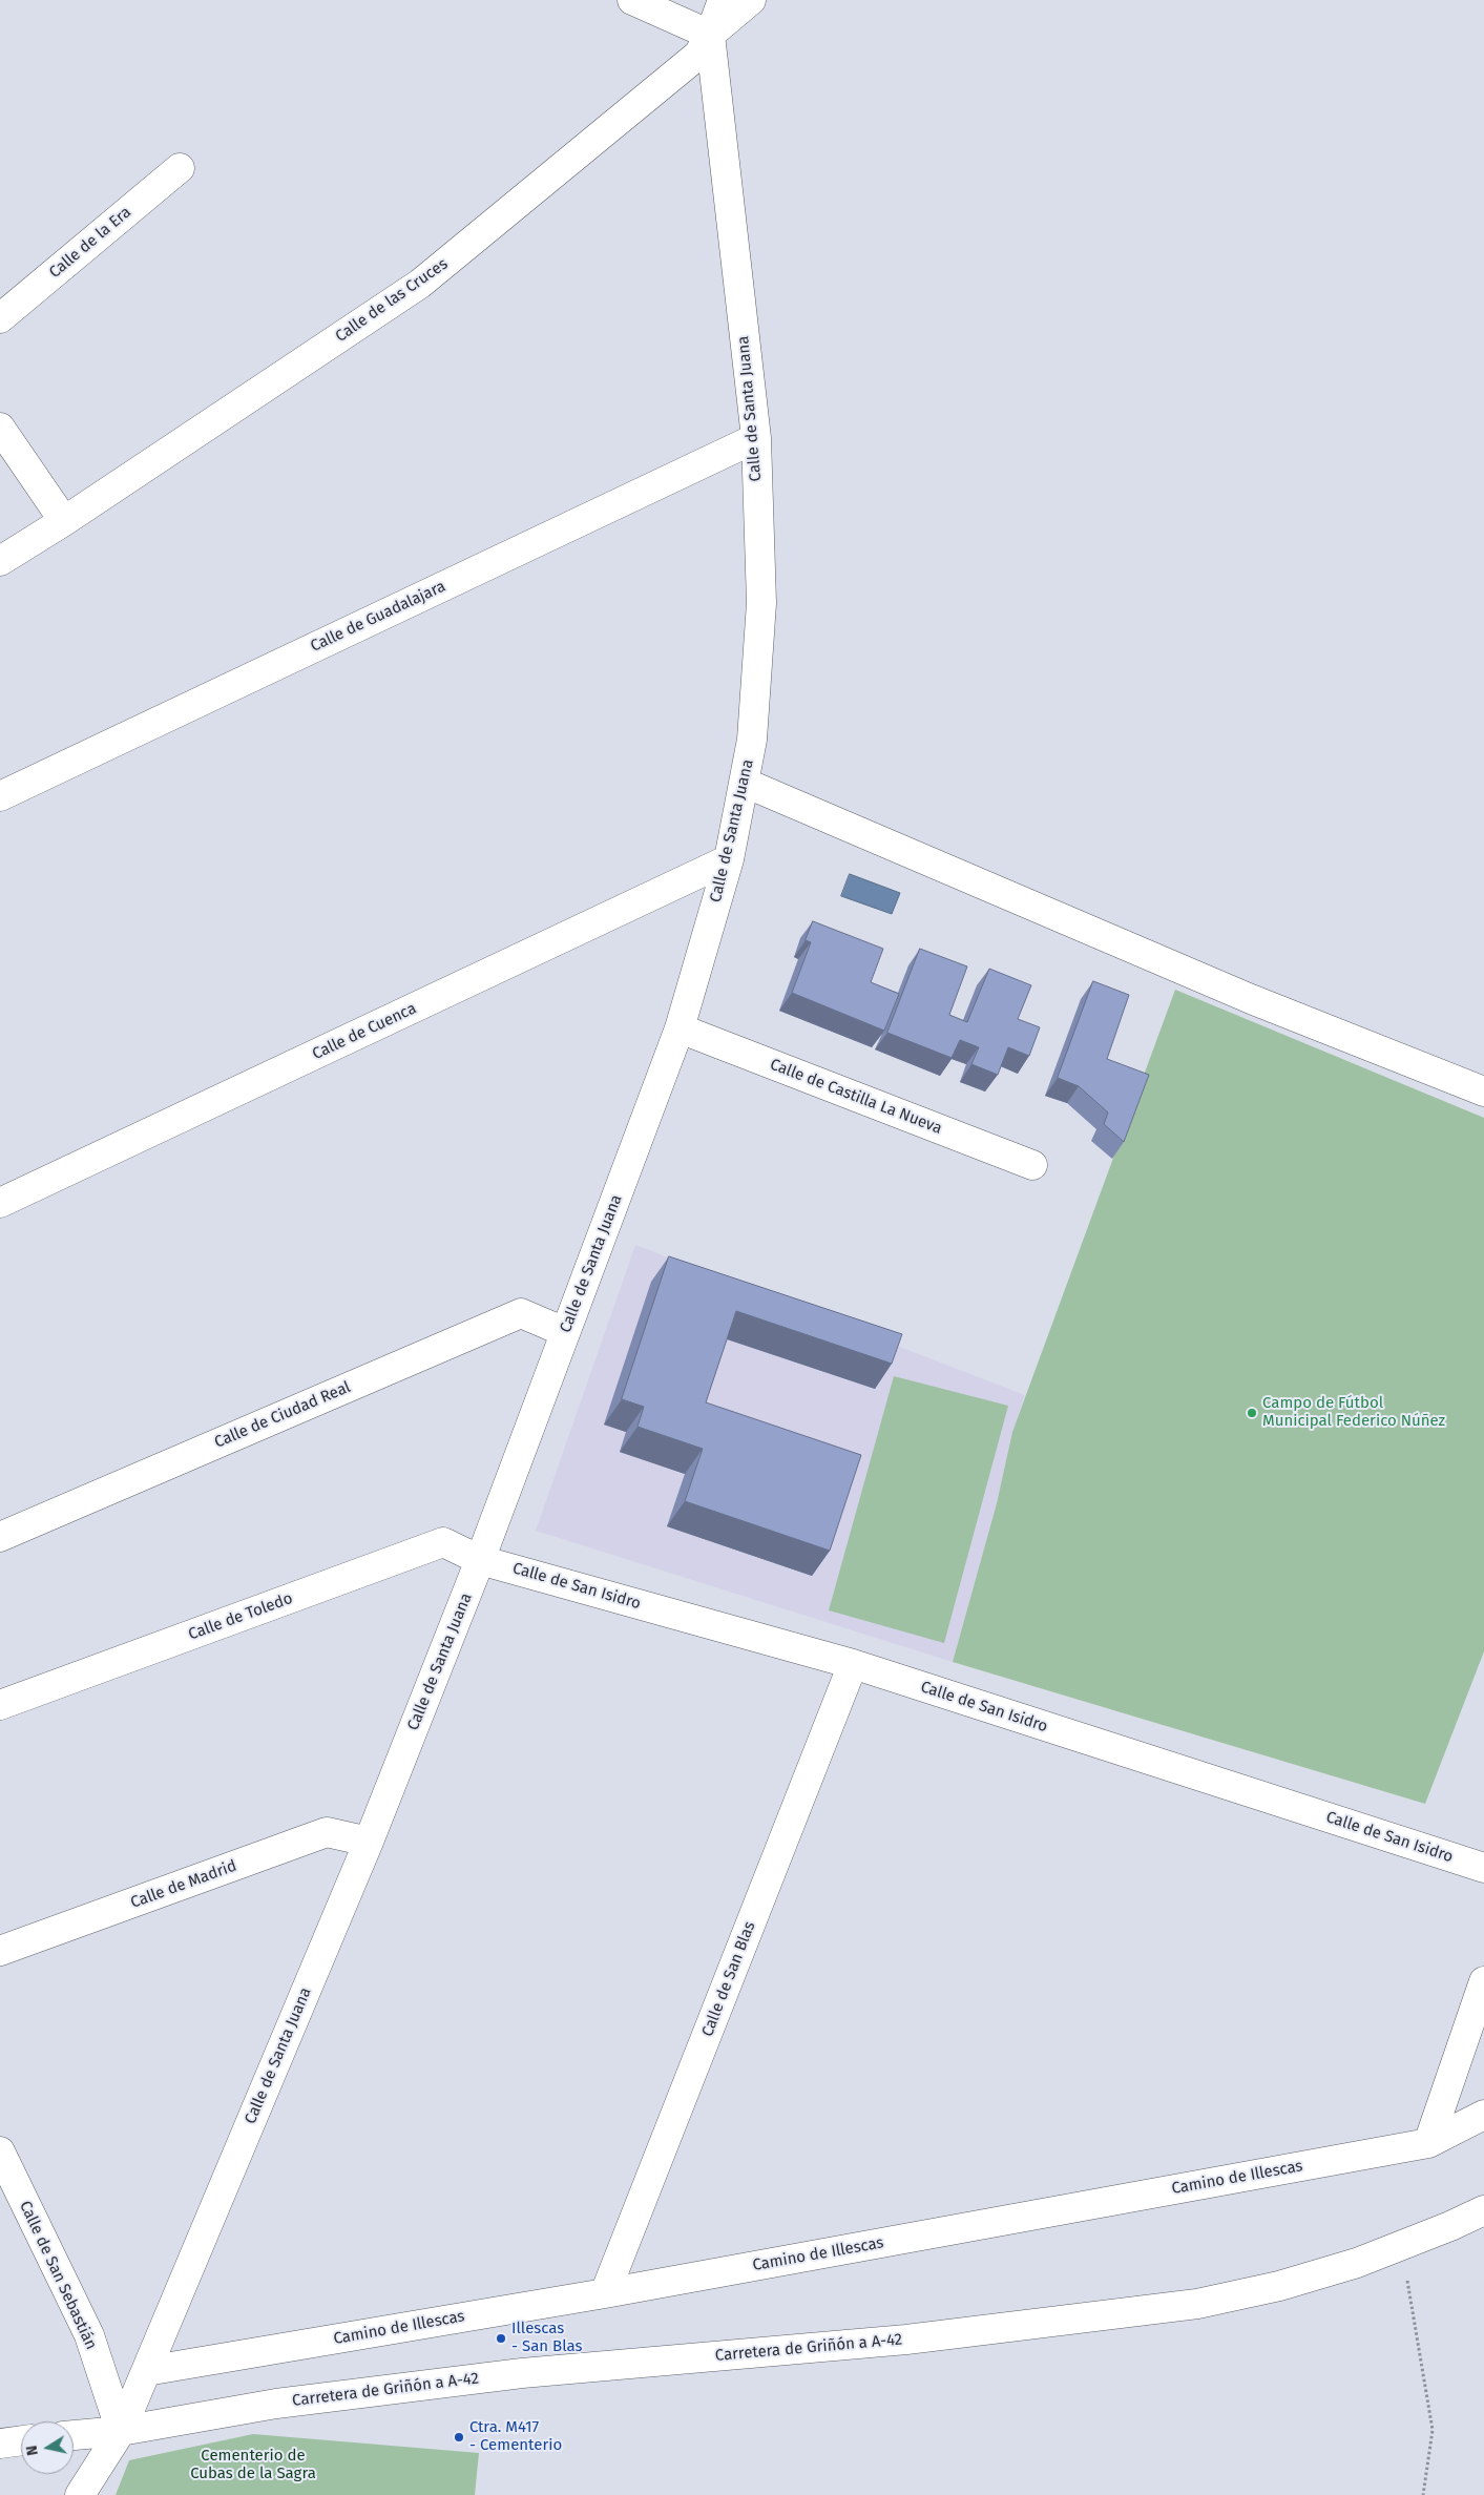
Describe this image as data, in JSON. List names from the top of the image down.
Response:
{
  "streets": {
    "street": [
      "Calle de la Era",
      "Calle de las Cruces",
      "Calle de Santa Juana",
      "Calle de Guadalajara",
      "Calle de Cuenca",
      "Calle de Castilla La Nueva",
      "Calle de Ciudad Real",
      "Calle de San Isidro",
      "Calle de Toledo",
      "Calle de Madrid",
      "Calle de San Blas",
      "Camino de Illescas",
      "Calle de San Sebastián",
      "Carretera de Griñón a A-42"
    ]
  },
  "crossings": [
    ["Calle de las Cruces", "Calle de Santa Juana"],
    ["Calle de Santa Juana", "Calle de Guadalajara"],
    ["Calle de Santa Juana", "Calle de Cuenca"],
    ["Calle de Santa Juana", "Calle de Castilla La Nueva"],
    ["Calle de Santa Juana", "Calle de Ciudad Real"],
    ["Calle de Santa Juana", "Calle de San Isidro"],
    ["Calle de Santa Juana", "Calle de Toledo"],
    ["Calle de Santa Juana", "Calle de Madrid"],
    ["Calle de Santa Juana", "Camino de Illescas"],
    ["Calle de Santa Juana", "Calle de San Sebastián"],
    ["Calle de Santa Juana", "Carretera de Griñón a A-42"],
    ["Calle de San Isidro", "Calle de Toledo"],
    ["Calle de San Isidro", "Calle de San Blas"],
    ["Calle de San Blas", "Camino de Illescas"],
    ["Calle de San Sebastián", "Carretera de Griñón a A-42"]
  ],
  "parks": ["Cementerio de Cubas de la Sagra"],
  "places": ["Campo de Fútbol Municipal Federico Núñez", "Illescas - San Blas", "Ctra. M417 - Cementerio"],
  "north": "left"
}
